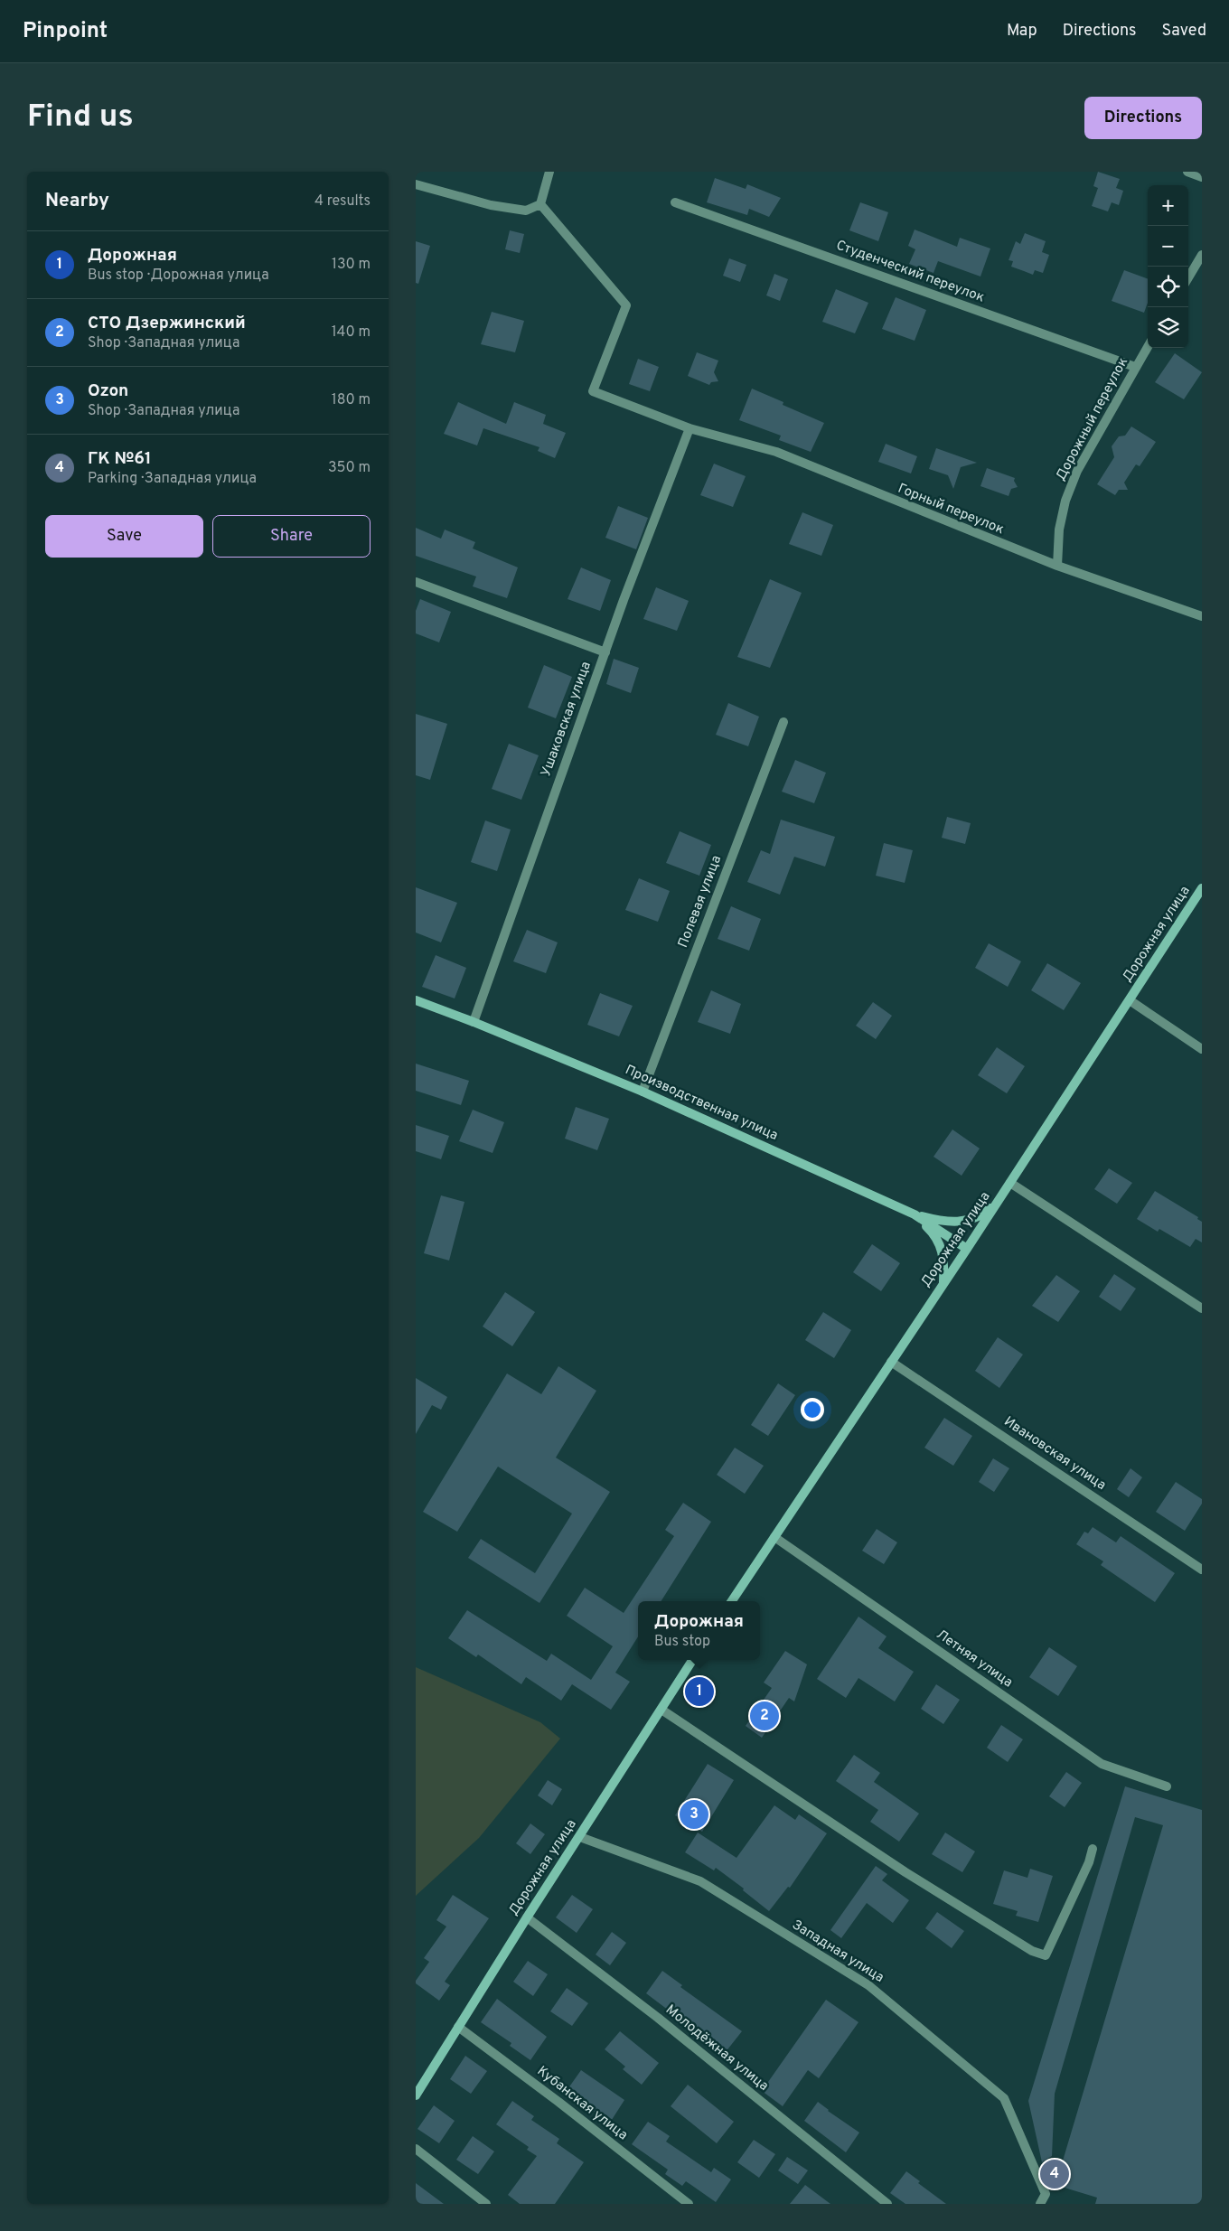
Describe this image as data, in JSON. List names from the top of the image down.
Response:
{
  "streets": {
    "main road": ["Дорожная улица", "Производственная улица"],
    "street": [
      "Студенческий переулок",
      "Дорожный переулок",
      "Горный переулок",
      "Ушаковская улица",
      "Полевая улица",
      "Ивановская улица",
      "Летняя улица",
      "Западная улица",
      "Молодёжная улица",
      "Кубанская улица"
    ]
  },
  "crossings": [
    ["Студенческий переулок", "Дорожный переулок"],
    ["Дорожный переулок", "Горный переулок"],
    ["Горный переулок", "Ушаковская улица"],
    ["Ушаковская улица", "Производственная улица"],
    ["Полевая улица", "Производственная улица"],
    ["Дорожная улица", "Производственная улица"],
    ["Дорожная улица", "Ивановская улица"],
    ["Дорожная улица", "Летняя улица"],
    ["Дорожная улица", "Западная улица"],
    ["Дорожная улица", "Молодёжная улица"],
    ["Дорожная улица", "Кубанская улица"]
  ],
  "page": {
    "header": "Pinpoint",
    "nav": ["Map", "Directions", "Saved"],
    "buttons": [
      "Directions",
      ["Save", "Share"]
    ],
    "title": "Find us",
    "heading": ["Nearby", "4 results"],
    "map_buttons": ["+", "−"],
    "list": [
      {
        "mark": "1",
        "name": "Дорожная",
        "note": "Bus stop · Дорожная улица",
        "value": "130 m"
      },
      {
        "mark": "2",
        "name": "СТО Дзержинский",
        "note": "Shop · Западная улица",
        "value": "140 m"
      },
      {
        "mark": "3",
        "name": "Ozon",
        "note": "Shop · Западная улица",
        "value": "180 m"
      },
      {
        "mark": "4",
        "name": "ГК №61",
        "note": "Parking · Западная улица",
        "value": "350 m"
      }
    ],
    "popup": ["Дорожная", "Bus stop"],
    "pins": [
      "1",
      "2",
      "3",
      "4"
    ]
  }
}
